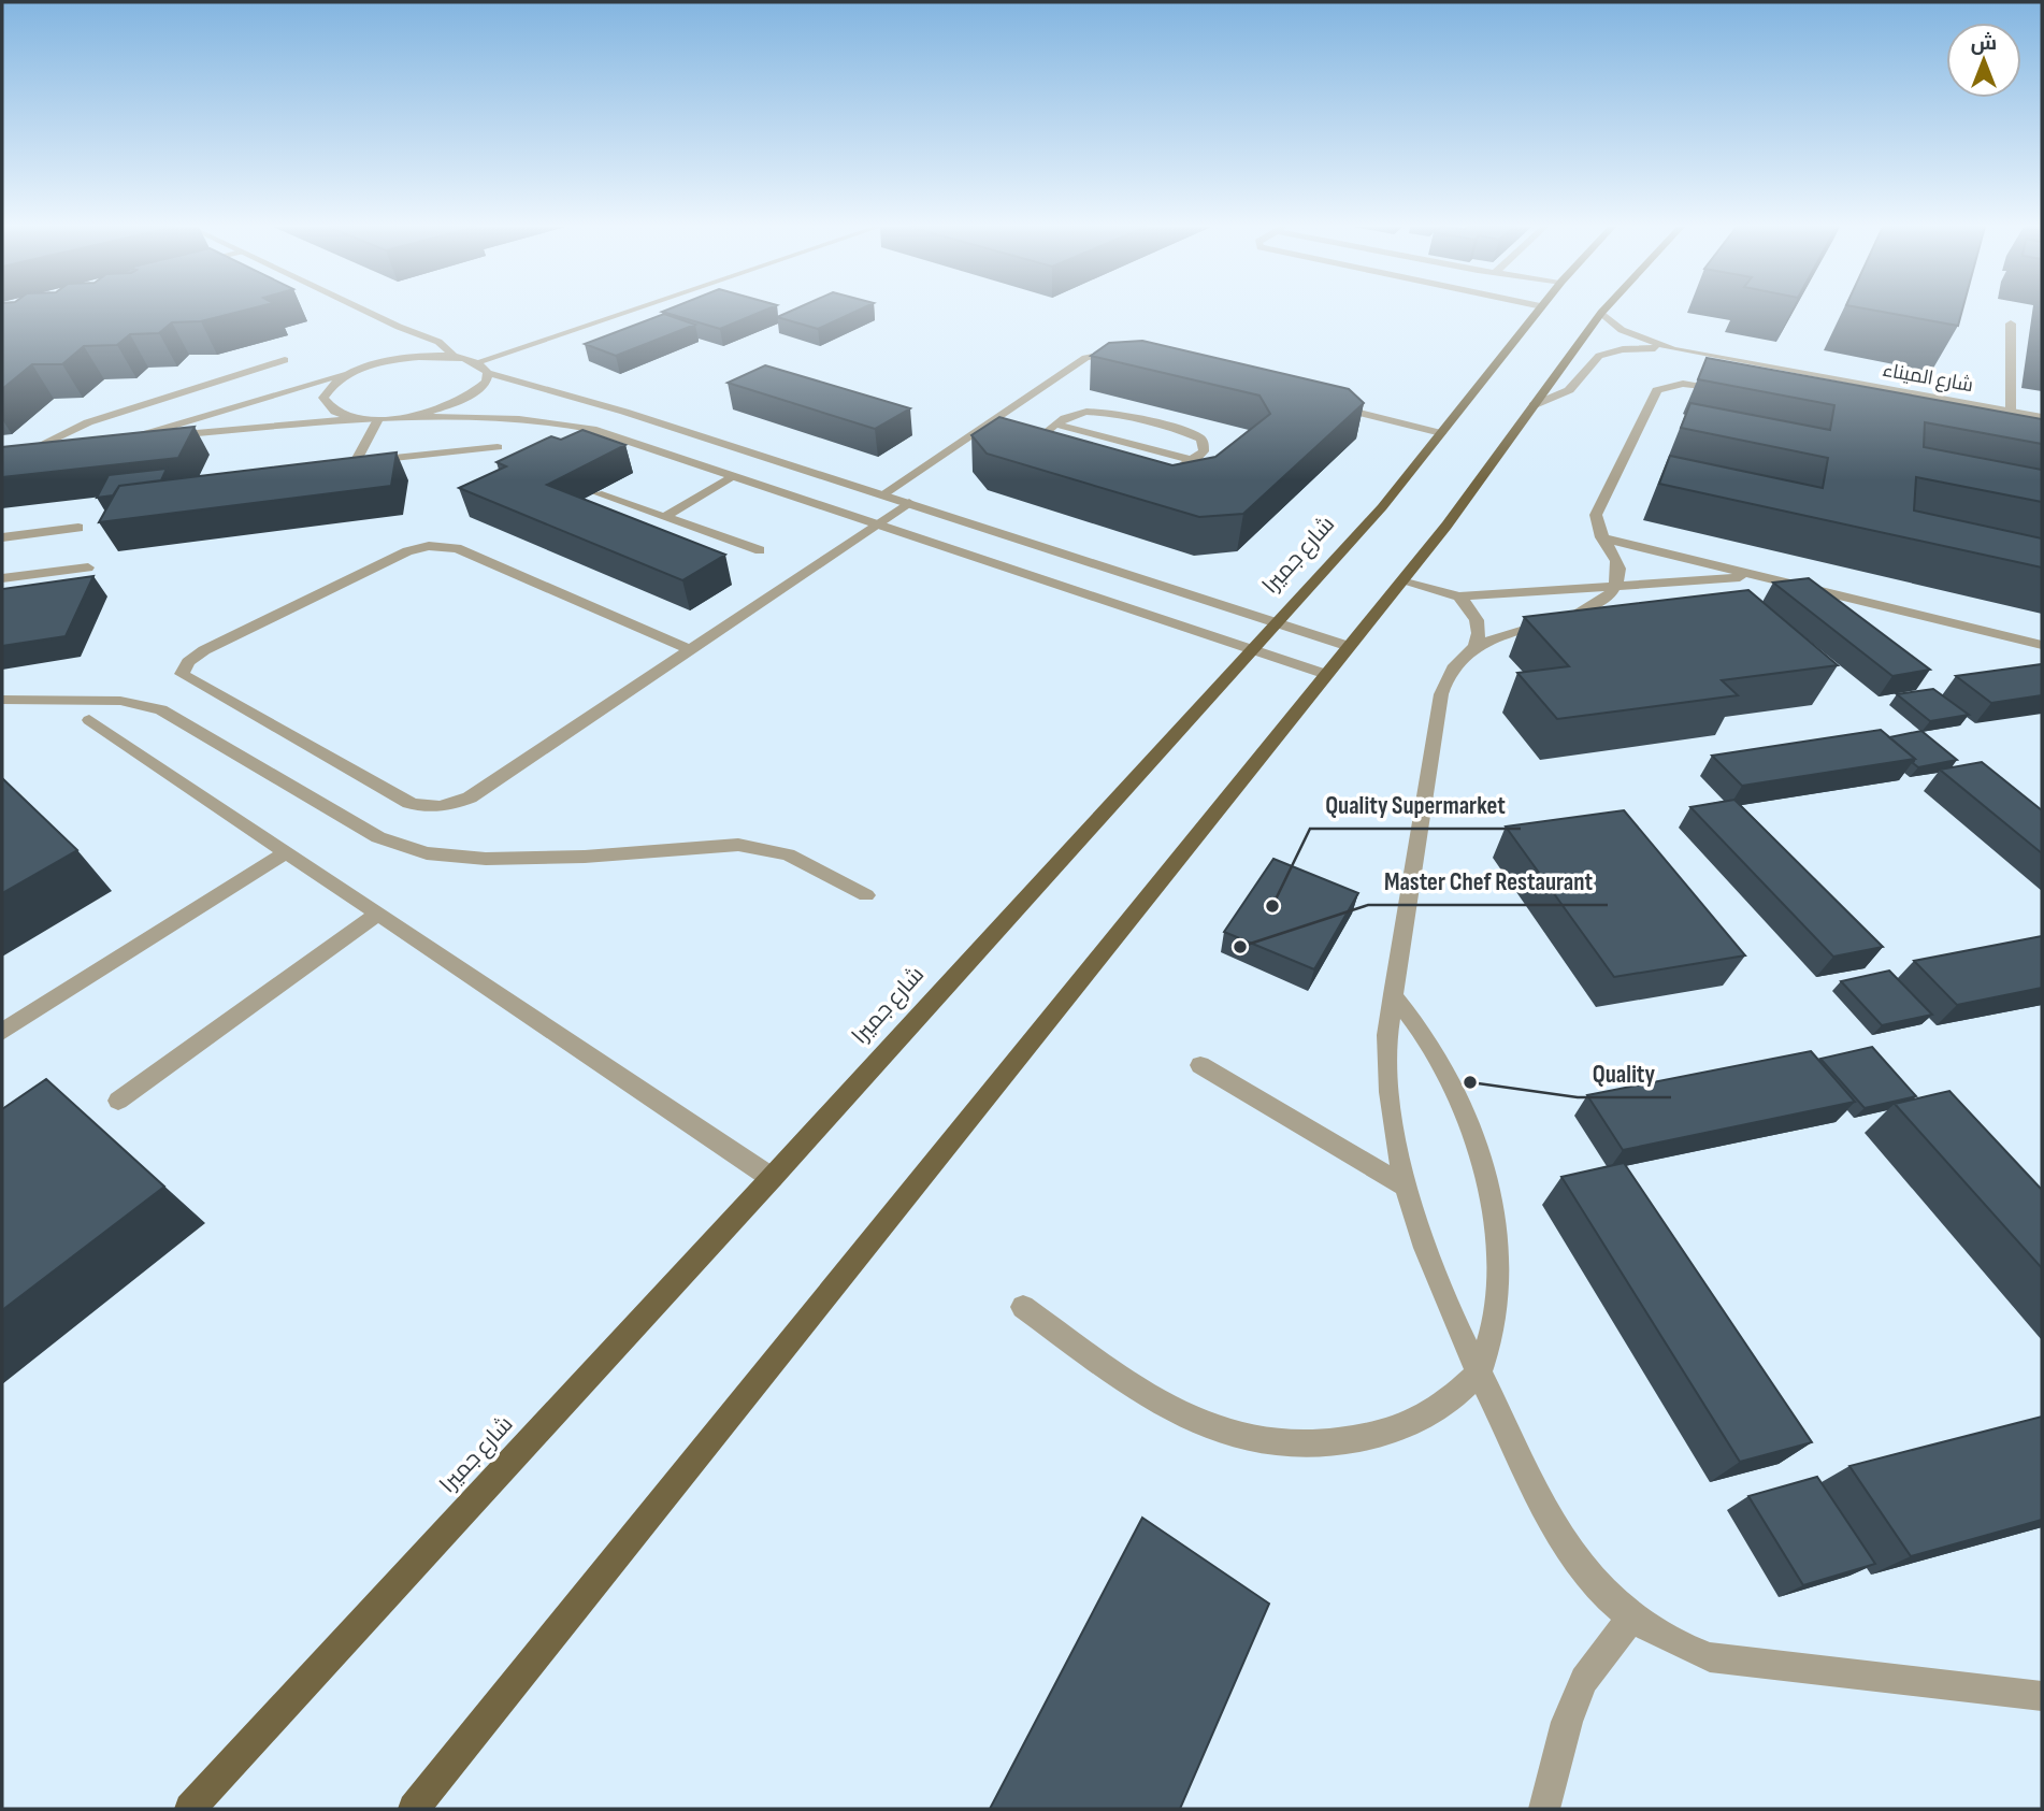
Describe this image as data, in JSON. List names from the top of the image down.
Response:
{
  "streets": {
    "main road": ["شارع جميرا"],
    "street": ["شارع الميناء"]
  },
  "places": ["Quality Supermarket", "Master Chef Restaurant", "Quality"],
  "north": "top"
}
